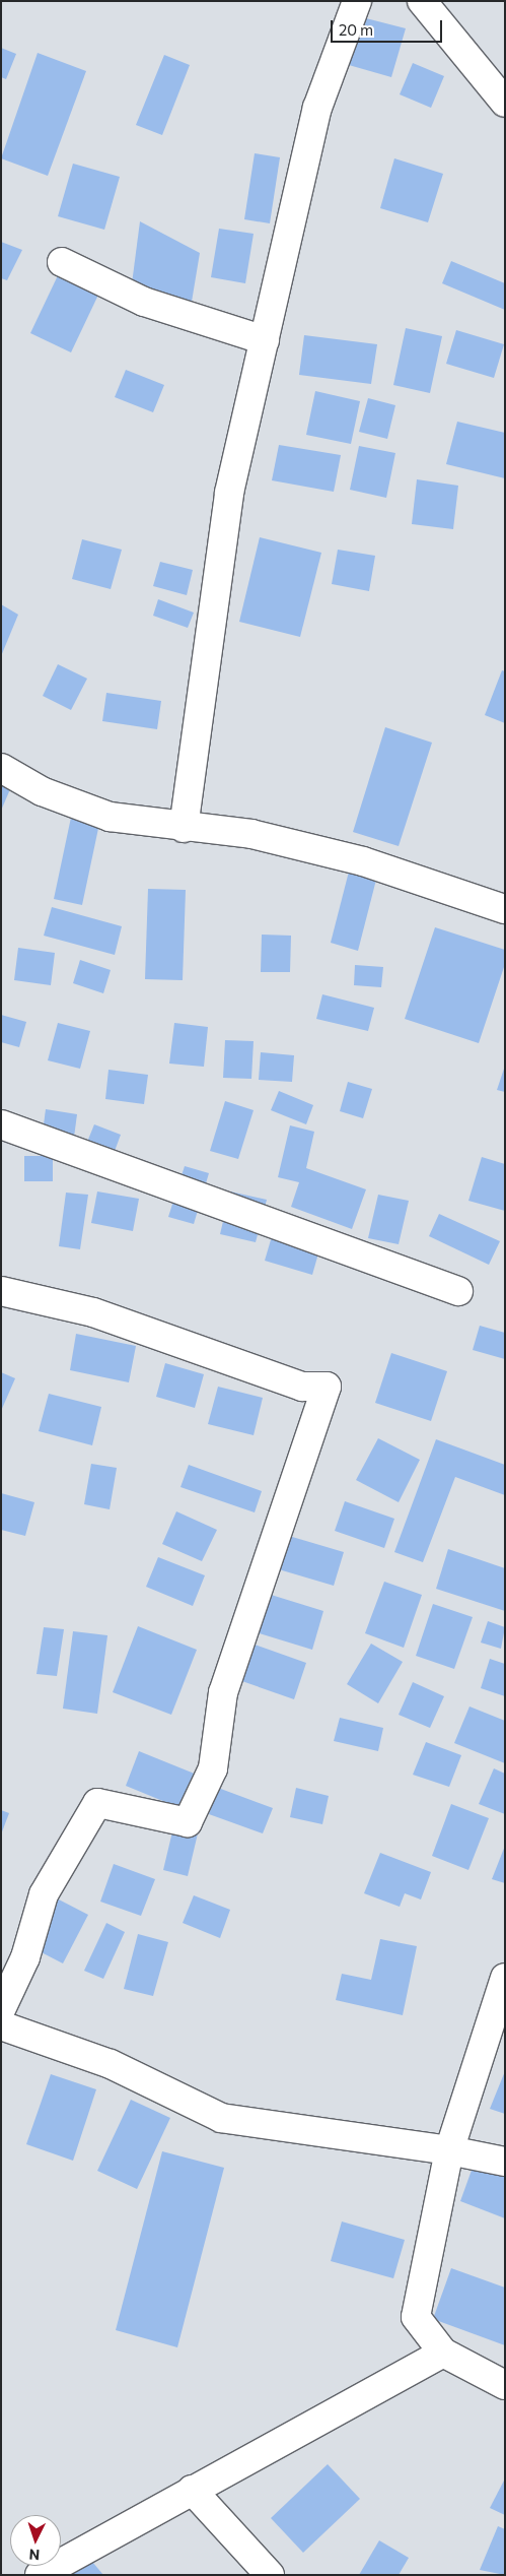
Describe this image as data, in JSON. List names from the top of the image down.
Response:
{
  "scale_bar": "20 m",
  "north": "bottom"
}
